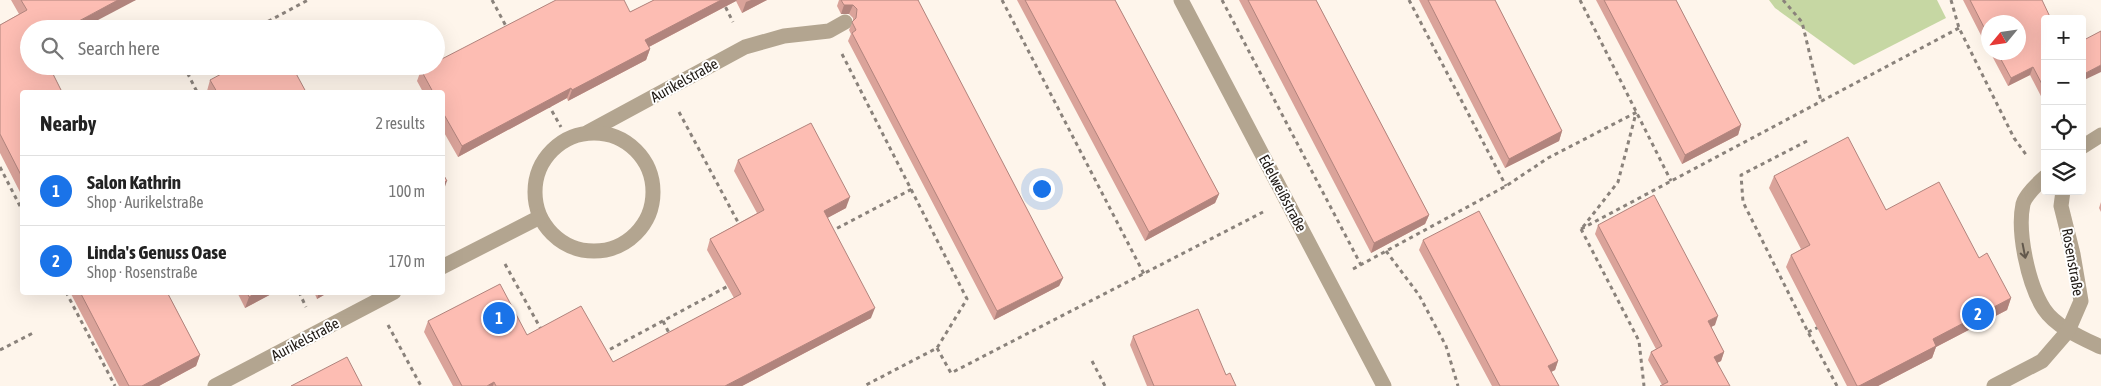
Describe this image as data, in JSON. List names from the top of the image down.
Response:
{
  "streets": {
    "street": ["Aurikelstraße", "Edelweißstraße", "Rosenstraße"]
  },
  "north": "bottom left",
  "page": {
    "map_buttons": ["+", "−"],
    "search": "Search here",
    "heading": ["Nearby", "2 results"],
    "list": [
      {
        "mark": "1",
        "name": "Salon Kathrin",
        "note": "Shop · Aurikelstraße",
        "value": "100 m"
      },
      {
        "mark": "2",
        "name": "Linda's Genuss Oase",
        "note": "Shop · Rosenstraße",
        "value": "170 m"
      }
    ],
    "pins": ["2", "1"]
  }
}
